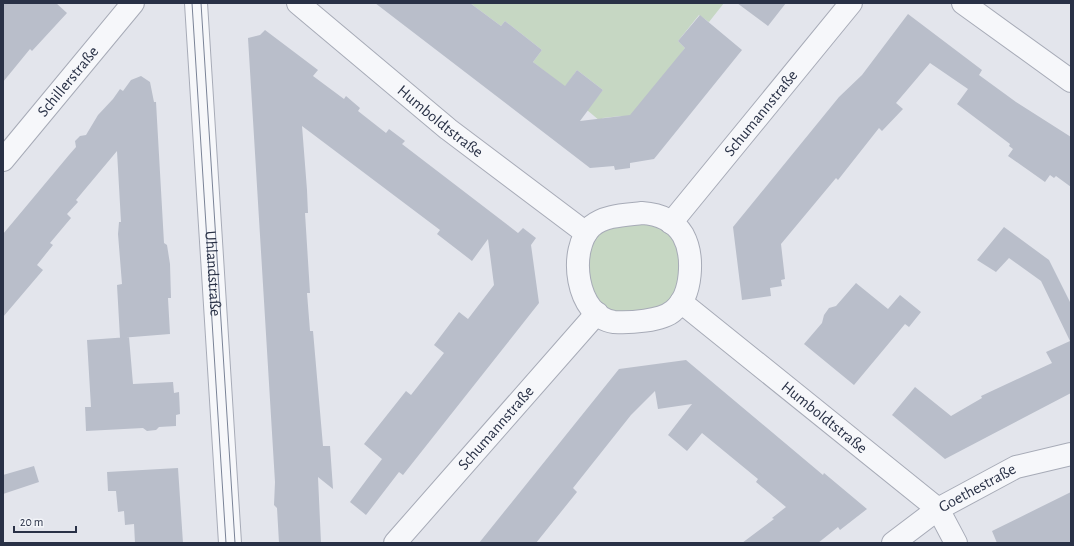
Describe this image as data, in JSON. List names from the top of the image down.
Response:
{
  "streets": {
    "street": [
      "Schillerstraße",
      "Schumannstraße",
      "Humboldtstraße",
      "Uhlandstraße",
      "Goethestraße"
    ]
  },
  "crossings": [
    ["Schumannstraße", "Humboldtstraße"],
    ["Humboldtstraße", "Goethestraße"]
  ],
  "scale_bar": "20 m"
}
